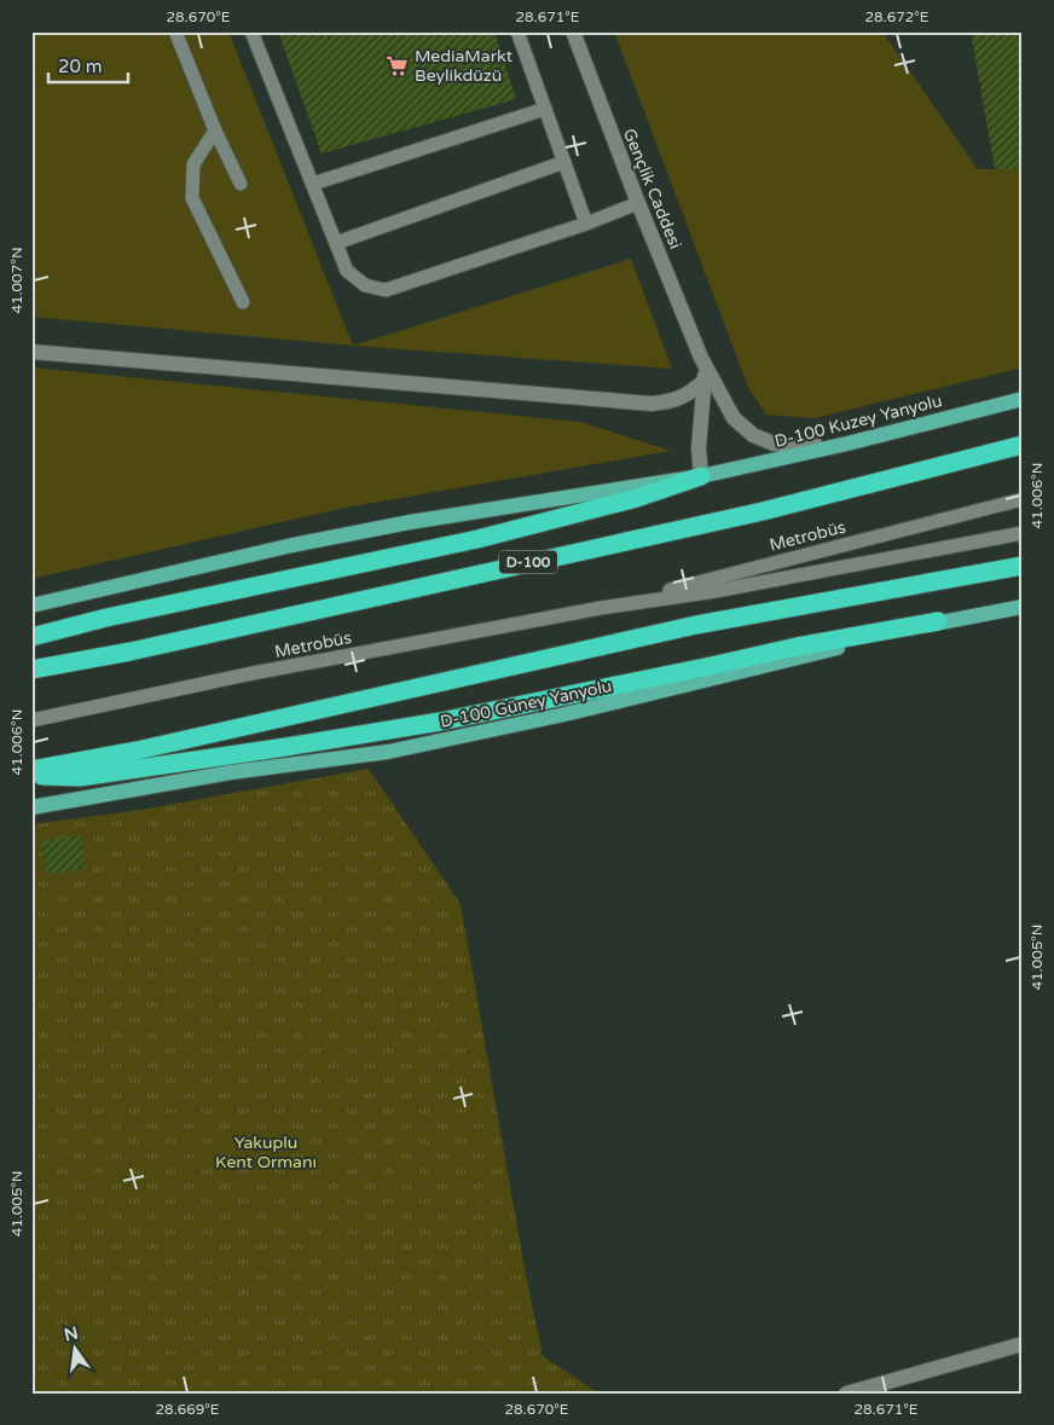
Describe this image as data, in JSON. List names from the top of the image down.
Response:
{
  "streets": {
    "highway": ["D-100"],
    "main road": ["Gençlik Caddesi", "D-100 Kuzey Yanyolu", "D-100 Güney Yanyolu"],
    "lane": ["Metrobüs"]
  },
  "parks": ["Yakuplu Kent Ormanı"],
  "places": {
    "supermarket": ["MediaMarkt Beylikdüzü"]
  },
  "scale_bar": "20 m",
  "north": "top",
  "coordinates": [
    "28.670°E",
    "28.671°E",
    "28.672°E",
    "41.007°N",
    "41.006°N",
    "41.005°N",
    "28.669°E"
  ]
}
